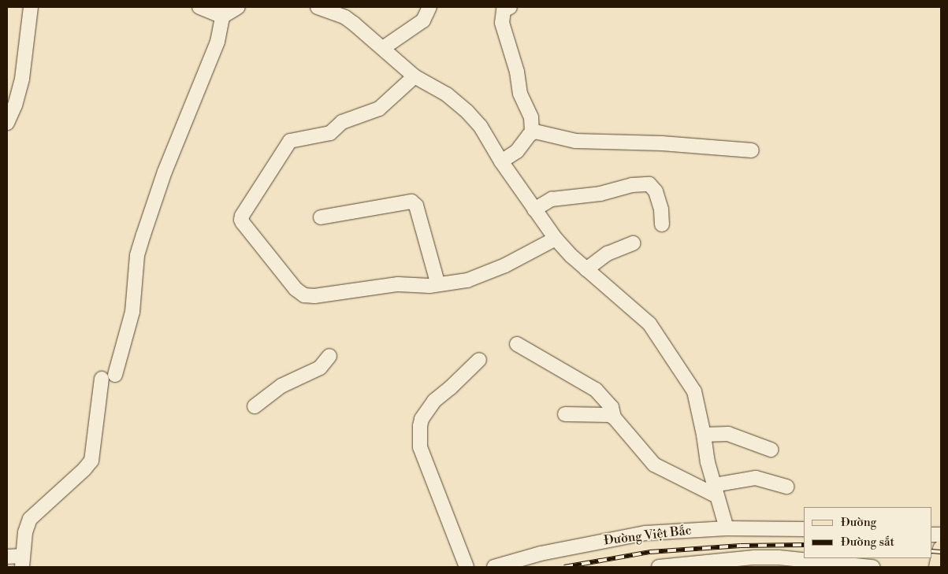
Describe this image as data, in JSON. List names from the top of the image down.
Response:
{
  "streets": {
    "street": ["Đường Việt Bắc"]
  },
  "legend": ["Đường", "Đường sắt"]
}
